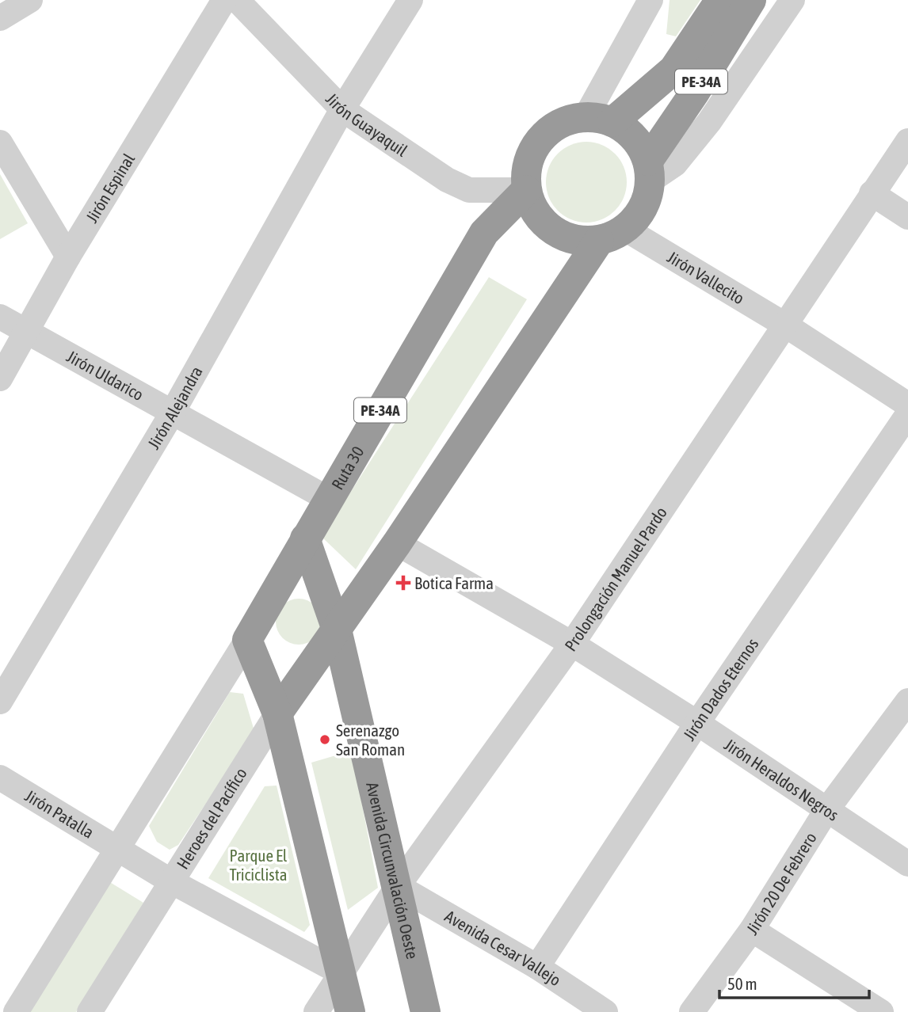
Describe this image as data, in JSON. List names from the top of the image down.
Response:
{
  "streets": {
    "highway": [
      "PE-34A",
      "Ruta 30",
      "Heroes del Pacífico",
      "Avenida Circunvalación Oeste"
    ],
    "street": [
      "Jirón Guayaquil",
      "Jirón Espinal",
      "Jirón Vallecito",
      "Jirón Uldarico",
      "Jirón Alejandra",
      "Prolongación Manuel Pardo",
      "Jirón Dados Eternos",
      "Jirón Heraldos Negros",
      "Jirón Patalla",
      "Jirón 20 De Febrero",
      "Avenida Cesar Vallejo"
    ]
  },
  "crossings": [
    ["PE-34A", "Jirón Guayaquil"],
    ["PE-34A", "Jirón Vallecito"],
    ["PE-34A", "Ruta 30"],
    ["PE-34A", "Jirón Heraldos Negros"],
    ["PE-34A", "Heroes del Pacífico"],
    ["PE-34A", "Avenida Circunvalación Oeste"],
    ["Jirón Guayaquil", "Jirón Vallecito"],
    ["Jirón Guayaquil", "Jirón Alejandra"],
    ["Jirón Guayaquil", "Ruta 30"],
    ["Jirón Espinal", "Jirón Uldarico"],
    ["Jirón Vallecito", "Ruta 30"],
    ["Jirón Vallecito", "Prolongación Manuel Pardo"],
    ["Jirón Uldarico", "Jirón Alejandra"],
    ["Jirón Uldarico", "Ruta 30"],
    ["Ruta 30", "Avenida Circunvalación Oeste"],
    ["Prolongación Manuel Pardo", "Jirón Heraldos Negros"],
    ["Prolongación Manuel Pardo", "Jirón Patalla"],
    ["Prolongación Manuel Pardo", "Avenida Circunvalación Oeste"],
    ["Prolongación Manuel Pardo", "Avenida Cesar Vallejo"],
    ["Jirón Dados Eternos", "Jirón Heraldos Negros"],
    ["Jirón Dados Eternos", "Avenida Cesar Vallejo"],
    ["Jirón Heraldos Negros", "Jirón 20 De Febrero"],
    ["Jirón Patalla", "Heroes del Pacífico"],
    ["Heroes del Pacífico", "Avenida Circunvalación Oeste"],
    ["Avenida Circunvalación Oeste", "Avenida Cesar Vallejo"]
  ],
  "parks": ["Parque El Triciclista"],
  "places": {
    "health": ["Botica Farma"],
    "other": ["Serenazgo San Roman"]
  },
  "scale_bar": "50 m"
}
